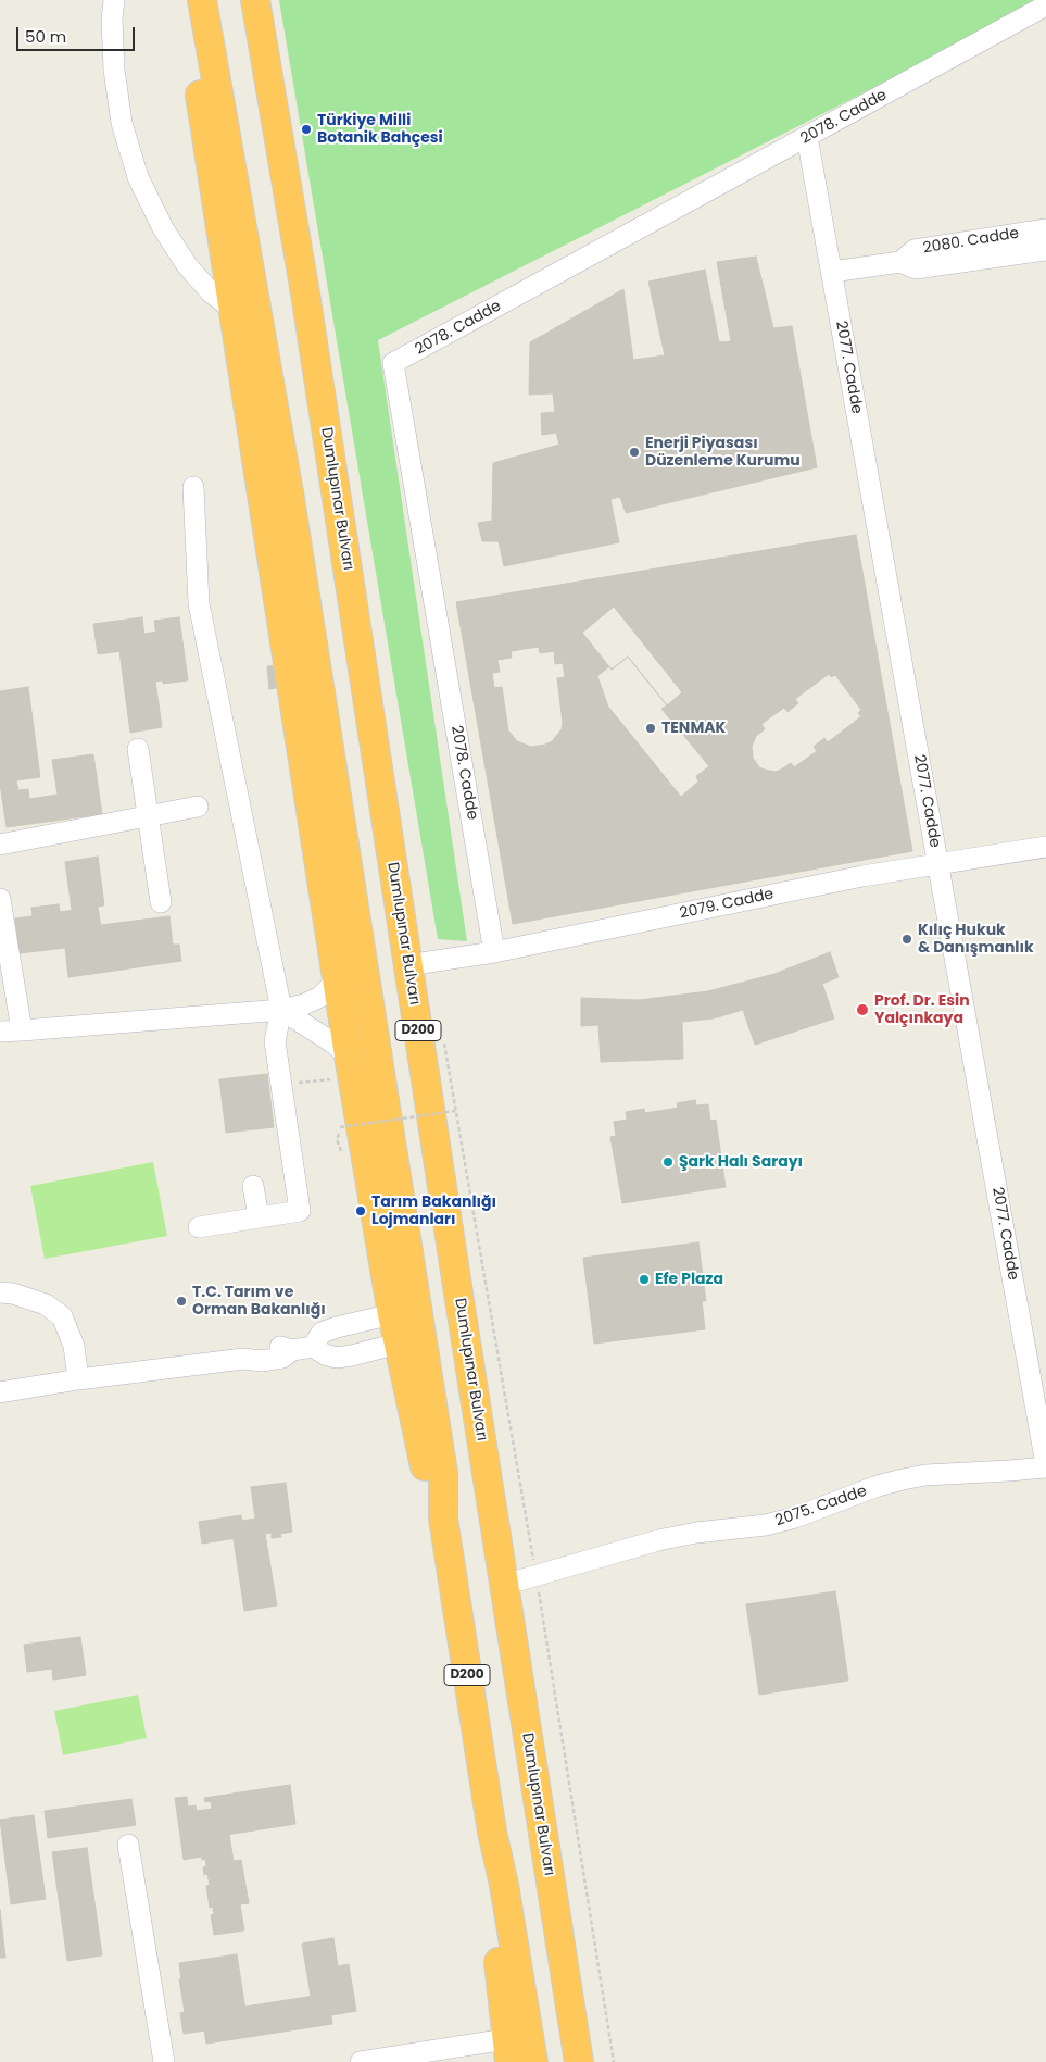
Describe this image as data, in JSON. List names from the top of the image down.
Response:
{
  "streets": {
    "highway": ["Dumlupınar Bulvarı", "D200"],
    "street": [
      "2078. Cadde",
      "2080. Cadde",
      "2077. Cadde",
      "2079. Cadde",
      "2075. Cadde"
    ]
  },
  "crossings": [
    ["2078. Cadde", "2077. Cadde"],
    ["2078. Cadde", "2079. Cadde"],
    ["2080. Cadde", "2077. Cadde"],
    ["2077. Cadde", "2079. Cadde"],
    ["2077. Cadde", "2075. Cadde"],
    ["Dumlupınar Bulvarı", "2079. Cadde"],
    ["Dumlupınar Bulvarı", "2075. Cadde"]
  ],
  "places": [
    "Türkiye Milli Botanik Bahçesi",
    "Enerji Piyasası Düzenleme Kurumu",
    "TENMAK",
    "Kılıç Hukuk & Danışmanlık",
    "Prof. Dr. Esin Yalçınkaya",
    "Şark Halı Sarayı",
    "Tarım Bakanlığı Lojmanları",
    "Efe Plaza",
    "T.C. Tarım ve Orman Bakanlığı"
  ],
  "scale_bar": "50 m"
}
